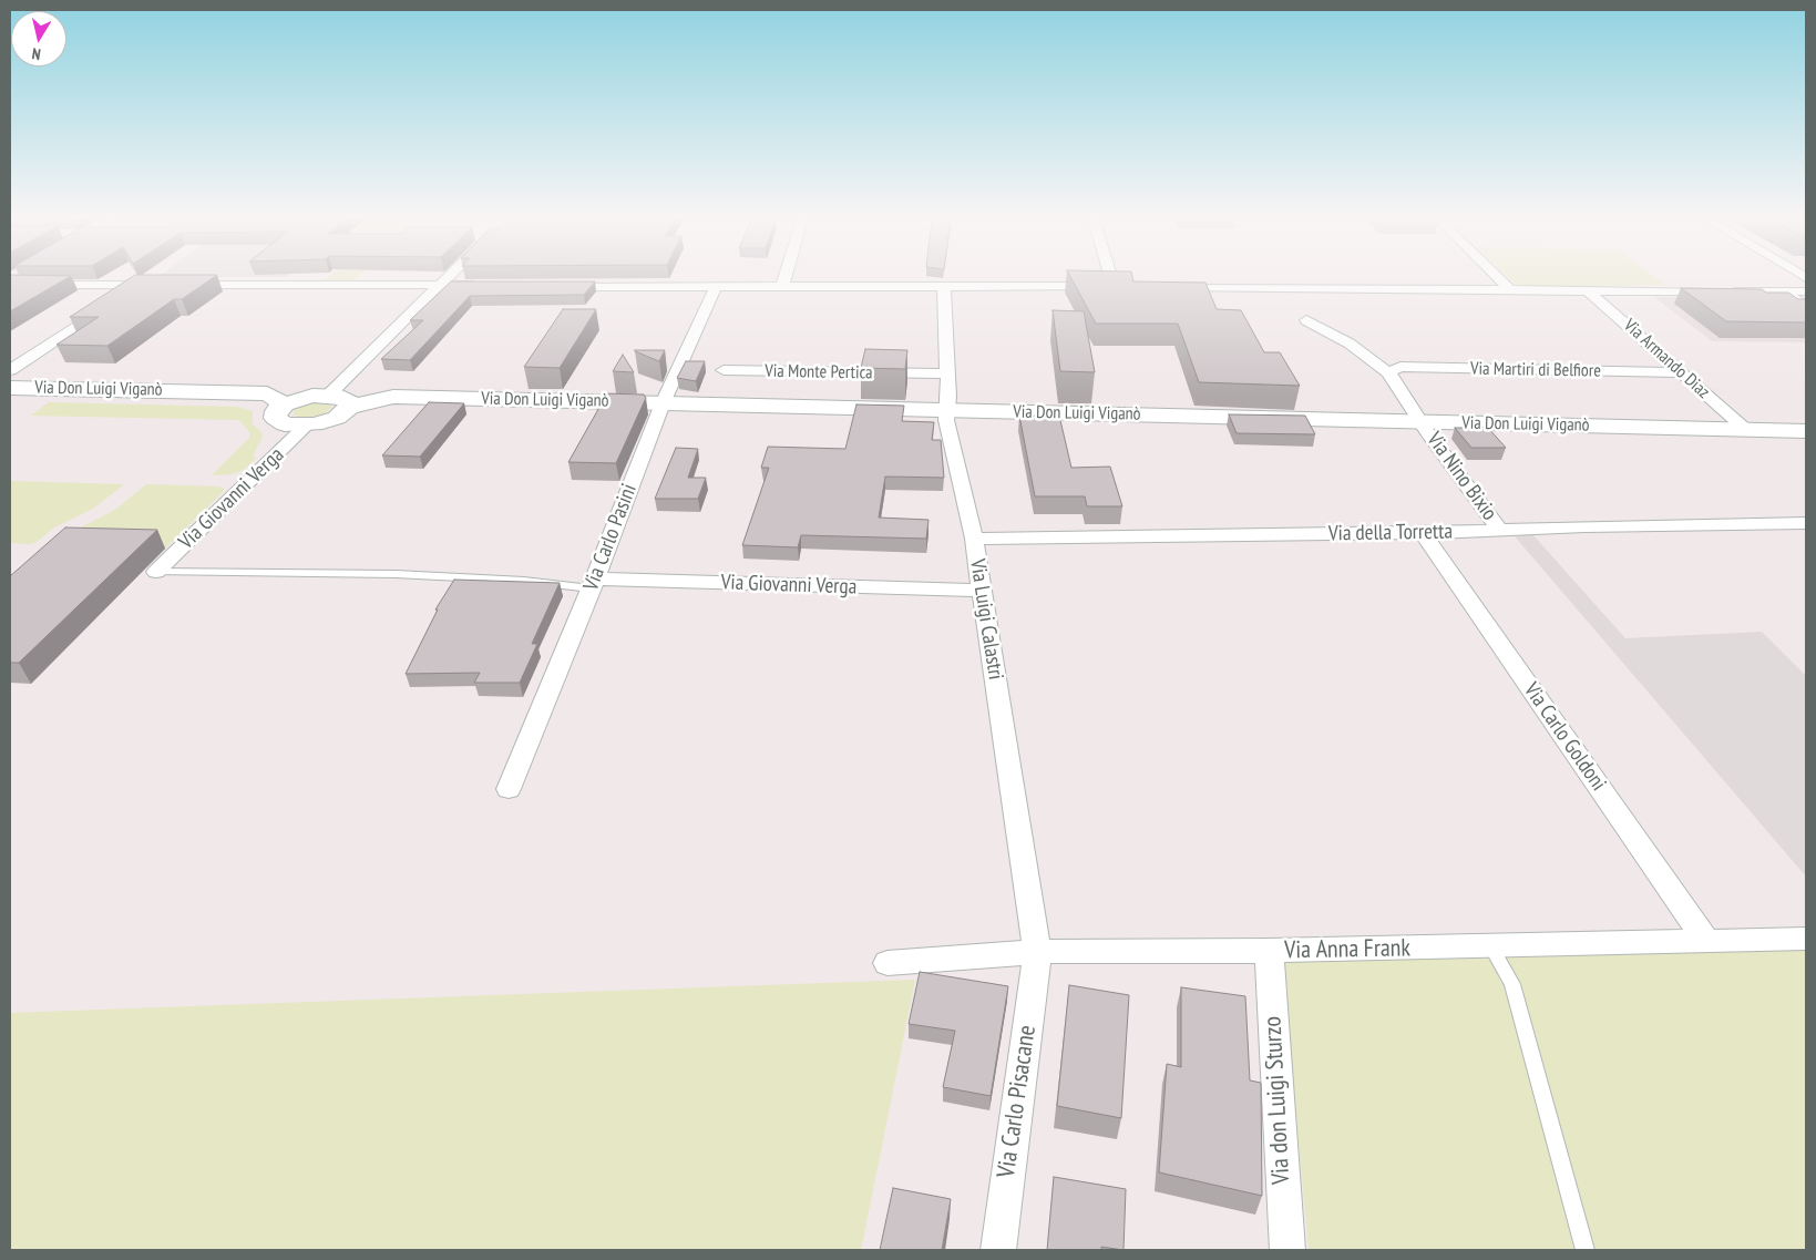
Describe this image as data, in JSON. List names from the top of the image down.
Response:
{
  "streets": {
    "street": [
      "Via Armando Diaz",
      "Via Martiri di Belfiore",
      "Via Monte Pertica",
      "Via Don Luigi Viganò",
      "Via Nino Bixio",
      "Via Giovanni Verga",
      "Via della Torretta",
      "Via Carlo Pasini",
      "Via Luigi Calastri",
      "Via Carlo Goldoni",
      "Via Anna Frank",
      "Via don Luigi Sturzo",
      "Via Carlo Pisacane"
    ]
  },
  "crossings": [
    ["Via Armando Diaz", "Via Martiri di Belfiore"],
    ["Via Armando Diaz", "Via Don Luigi Viganò"],
    ["Via Martiri di Belfiore", "Via Nino Bixio"],
    ["Via Monte Pertica", "Via Luigi Calastri"],
    ["Via Don Luigi Viganò", "Via Nino Bixio"],
    ["Via Don Luigi Viganò", "Via Giovanni Verga"],
    ["Via Don Luigi Viganò", "Via Carlo Pasini"],
    ["Via Don Luigi Viganò", "Via Luigi Calastri"],
    ["Via Nino Bixio", "Via della Torretta"],
    ["Via Giovanni Verga", "Via Carlo Pasini"],
    ["Via Giovanni Verga", "Via Luigi Calastri"],
    ["Via della Torretta", "Via Luigi Calastri"],
    ["Via della Torretta", "Via Carlo Goldoni"],
    ["Via Luigi Calastri", "Via Anna Frank"],
    ["Via Luigi Calastri", "Via Carlo Pisacane"],
    ["Via Carlo Goldoni", "Via Anna Frank"],
    ["Via Anna Frank", "Via don Luigi Sturzo"],
    ["Via Anna Frank", "Via Carlo Pisacane"]
  ],
  "north": "bottom"
}
